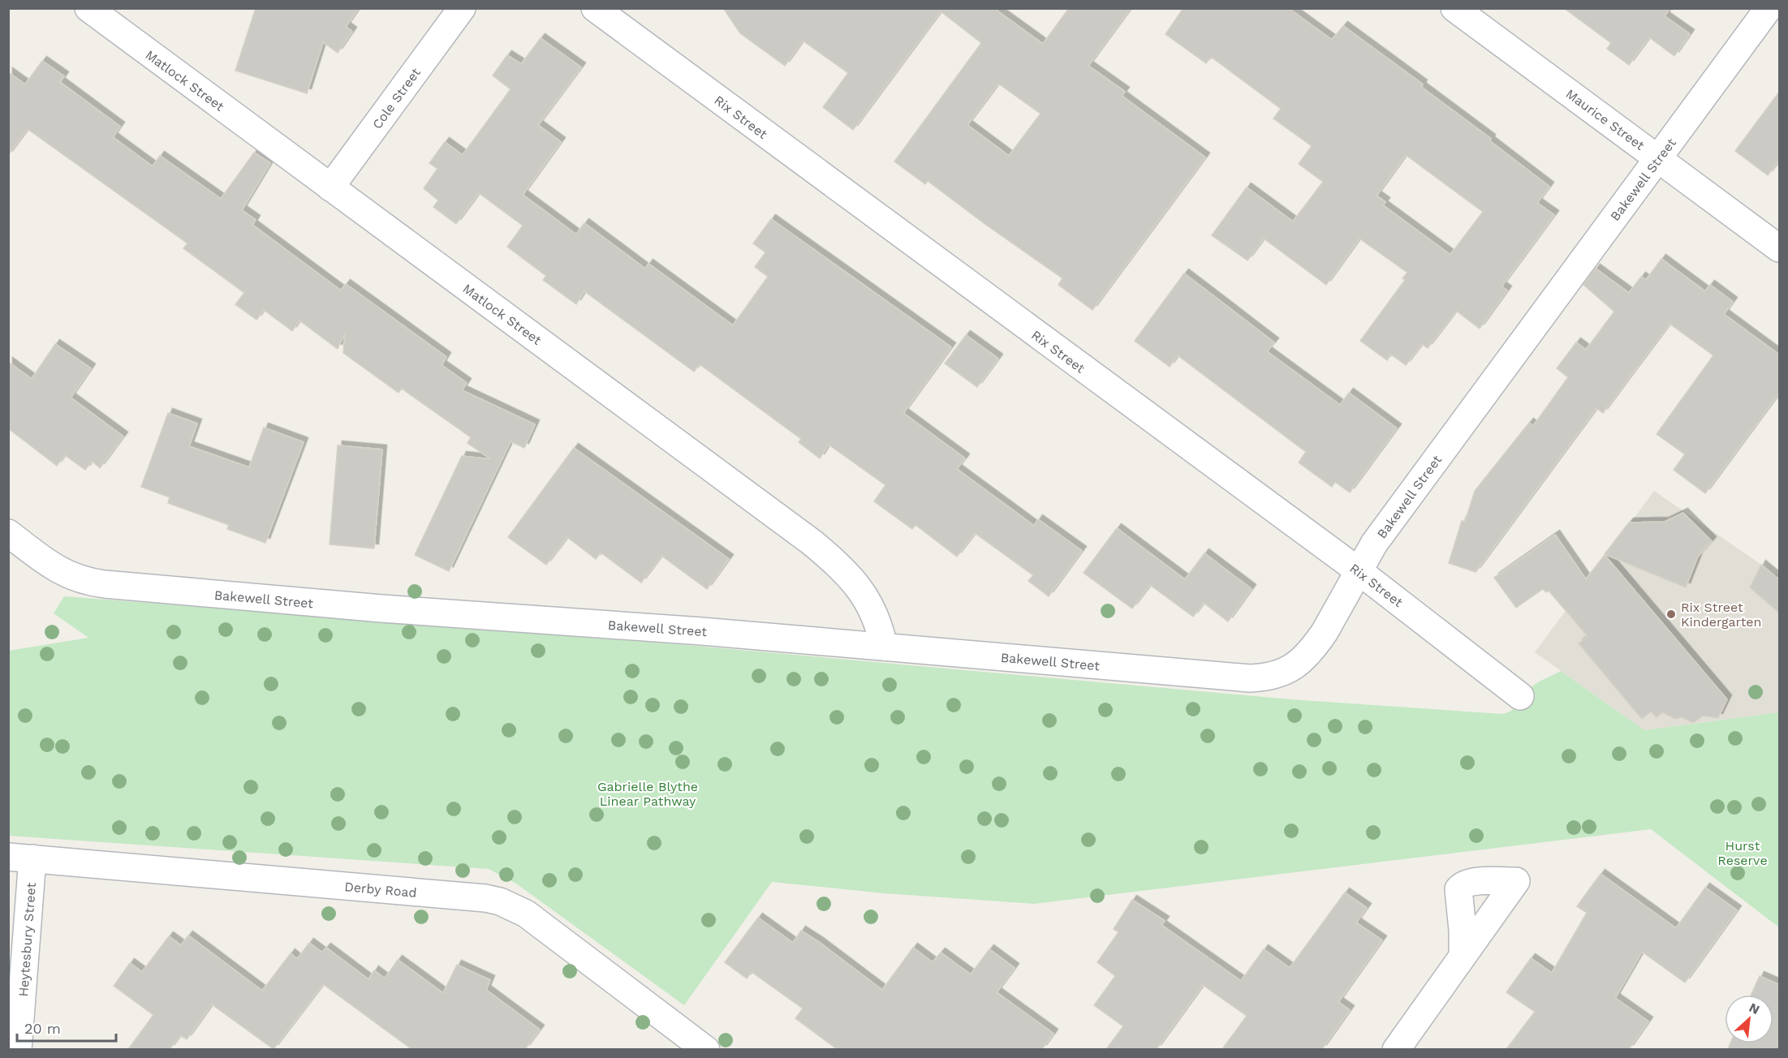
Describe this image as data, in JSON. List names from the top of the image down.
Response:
{
  "streets": {
    "street": [
      "Matlock Street",
      "Cole Street",
      "Rix Street",
      "Maurice Street",
      "Bakewell Street",
      "Derby Road",
      "Heytesbury Street"
    ]
  },
  "crossings": [
    ["Matlock Street", "Cole Street"],
    ["Matlock Street", "Bakewell Street"],
    ["Rix Street", "Bakewell Street"],
    ["Maurice Street", "Bakewell Street"],
    ["Derby Road", "Heytesbury Street"]
  ],
  "parks": ["Gabrielle Blythe Linear Pathway", "Hurst Reserve"],
  "places": ["Rix Street Kindergarten"],
  "scale_bar": "20 m",
  "north": "top right"
}
